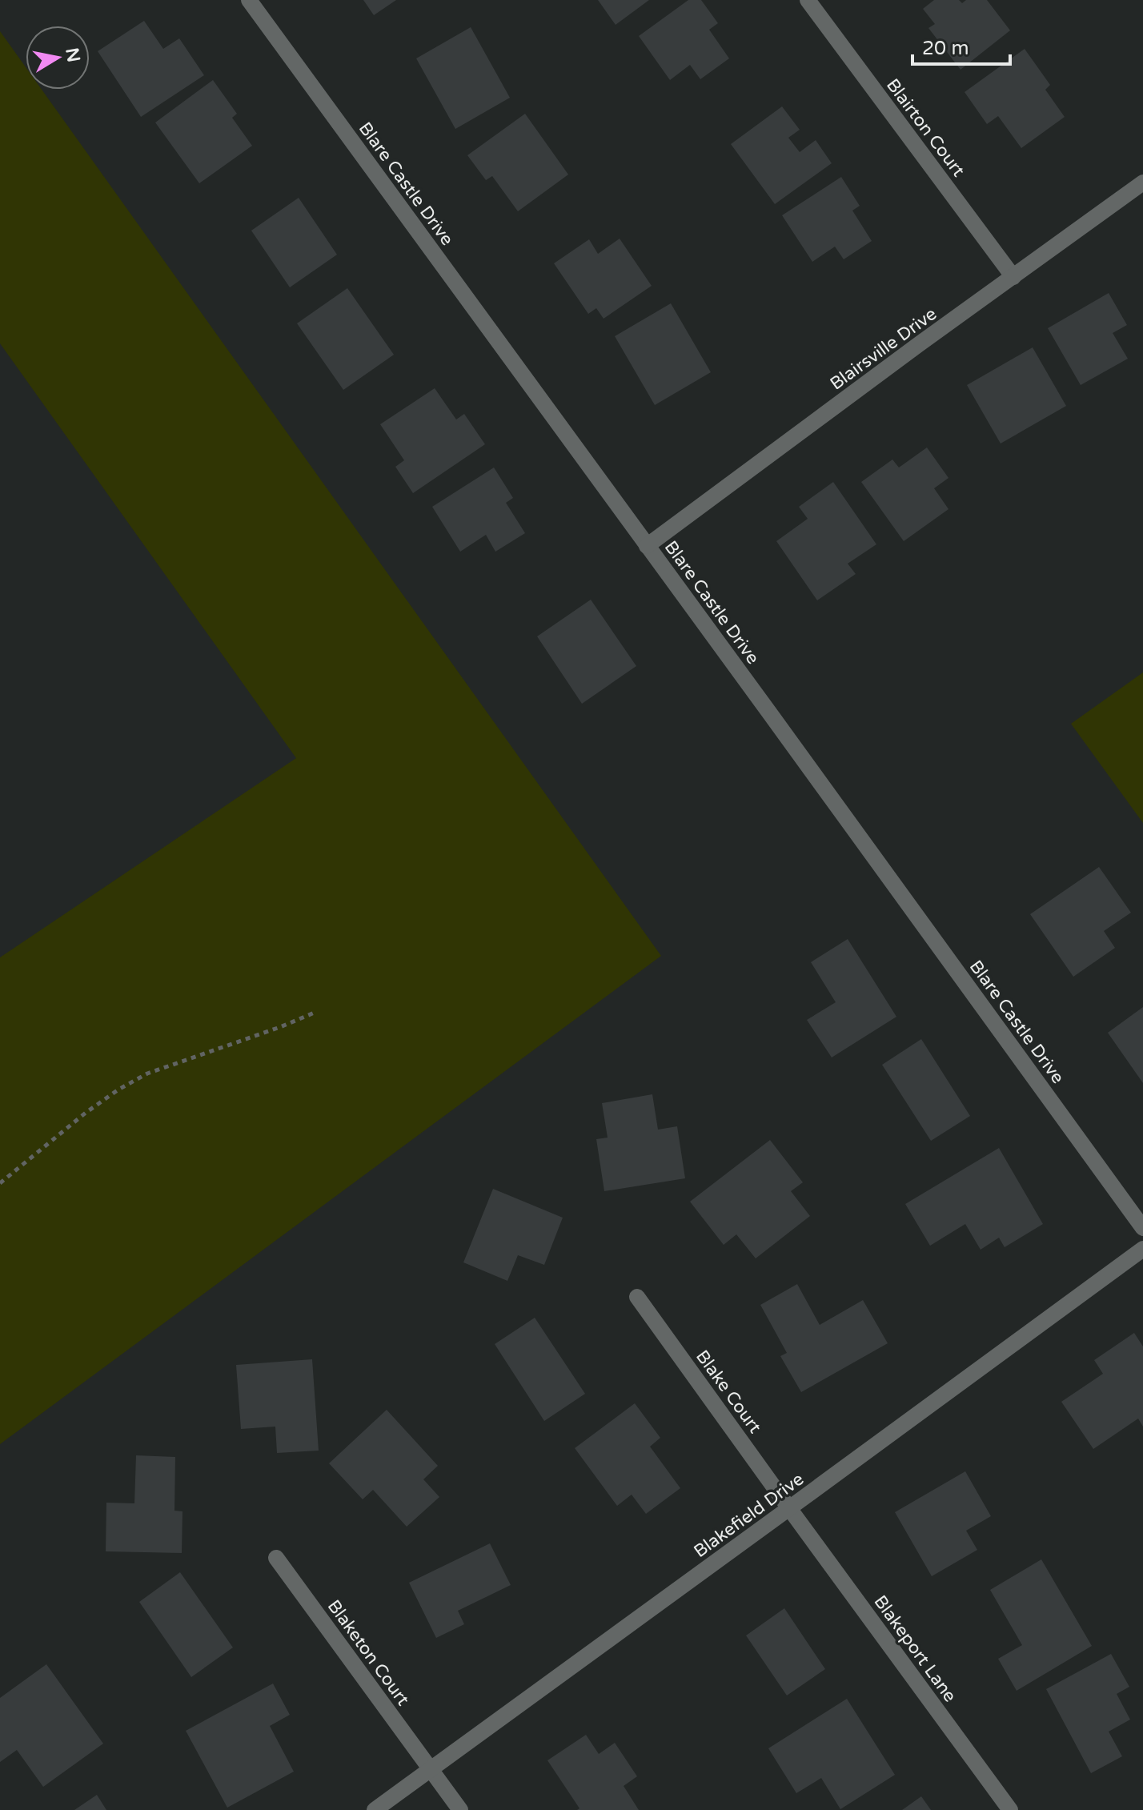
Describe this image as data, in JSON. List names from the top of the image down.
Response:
{
  "streets": {
    "street": [
      "Blairton Court",
      "Blare Castle Drive",
      "Blairsville Drive",
      "Blake Court",
      "Blakefield Drive",
      "Blakeport Lane",
      "Blaketon Court"
    ]
  },
  "crossings": [
    ["Blairton Court", "Blairsville Drive"],
    ["Blare Castle Drive", "Blairsville Drive"],
    ["Blake Court", "Blakefield Drive"],
    ["Blake Court", "Blakeport Lane"],
    ["Blakefield Drive", "Blakeport Lane"],
    ["Blakefield Drive", "Blaketon Court"]
  ],
  "scale_bar": "20 m",
  "north": "right"
}
